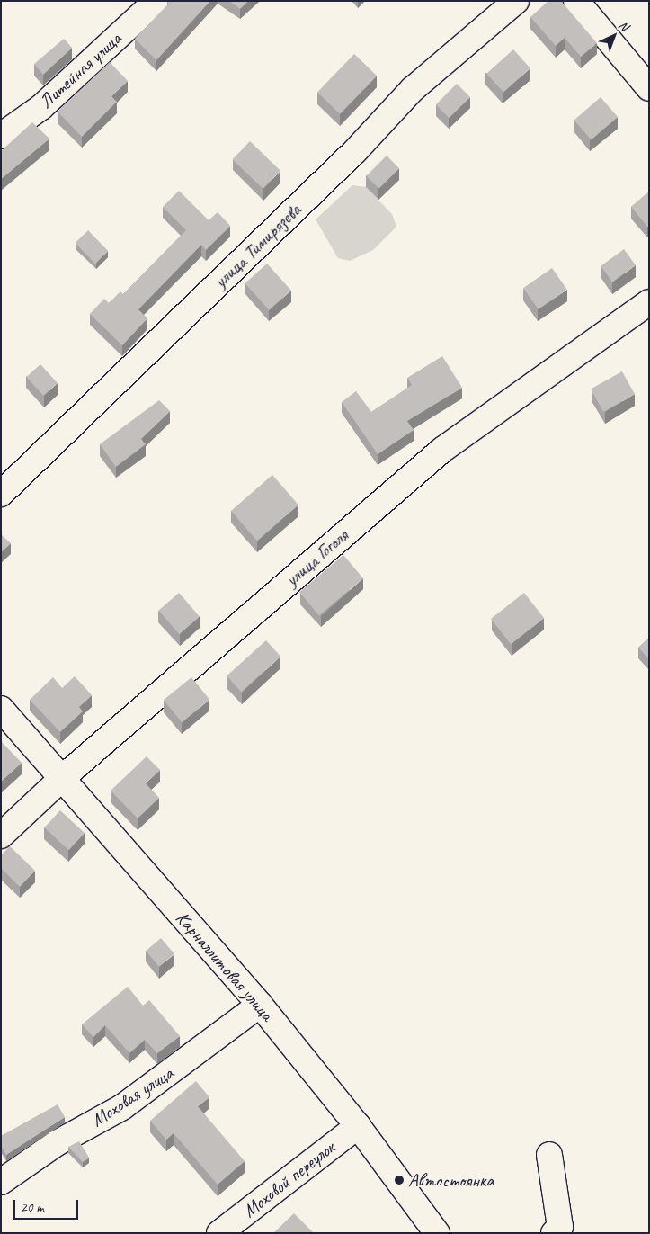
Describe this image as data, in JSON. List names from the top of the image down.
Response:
{
  "streets": {
    "street": [
      "Литейная улица",
      "улица Тимирязева",
      "улица Гоголя",
      "Карналлитовая улица",
      "Моховая улица",
      "Моховой переулок"
    ]
  },
  "crossings": [
    ["улица Гоголя", "Карналлитовая улица"],
    ["Карналлитовая улица", "Моховая улица"],
    ["Карналлитовая улица", "Моховой переулок"]
  ],
  "places": ["Автостоянка"],
  "scale_bar": "20 m",
  "north": "top right"
}
